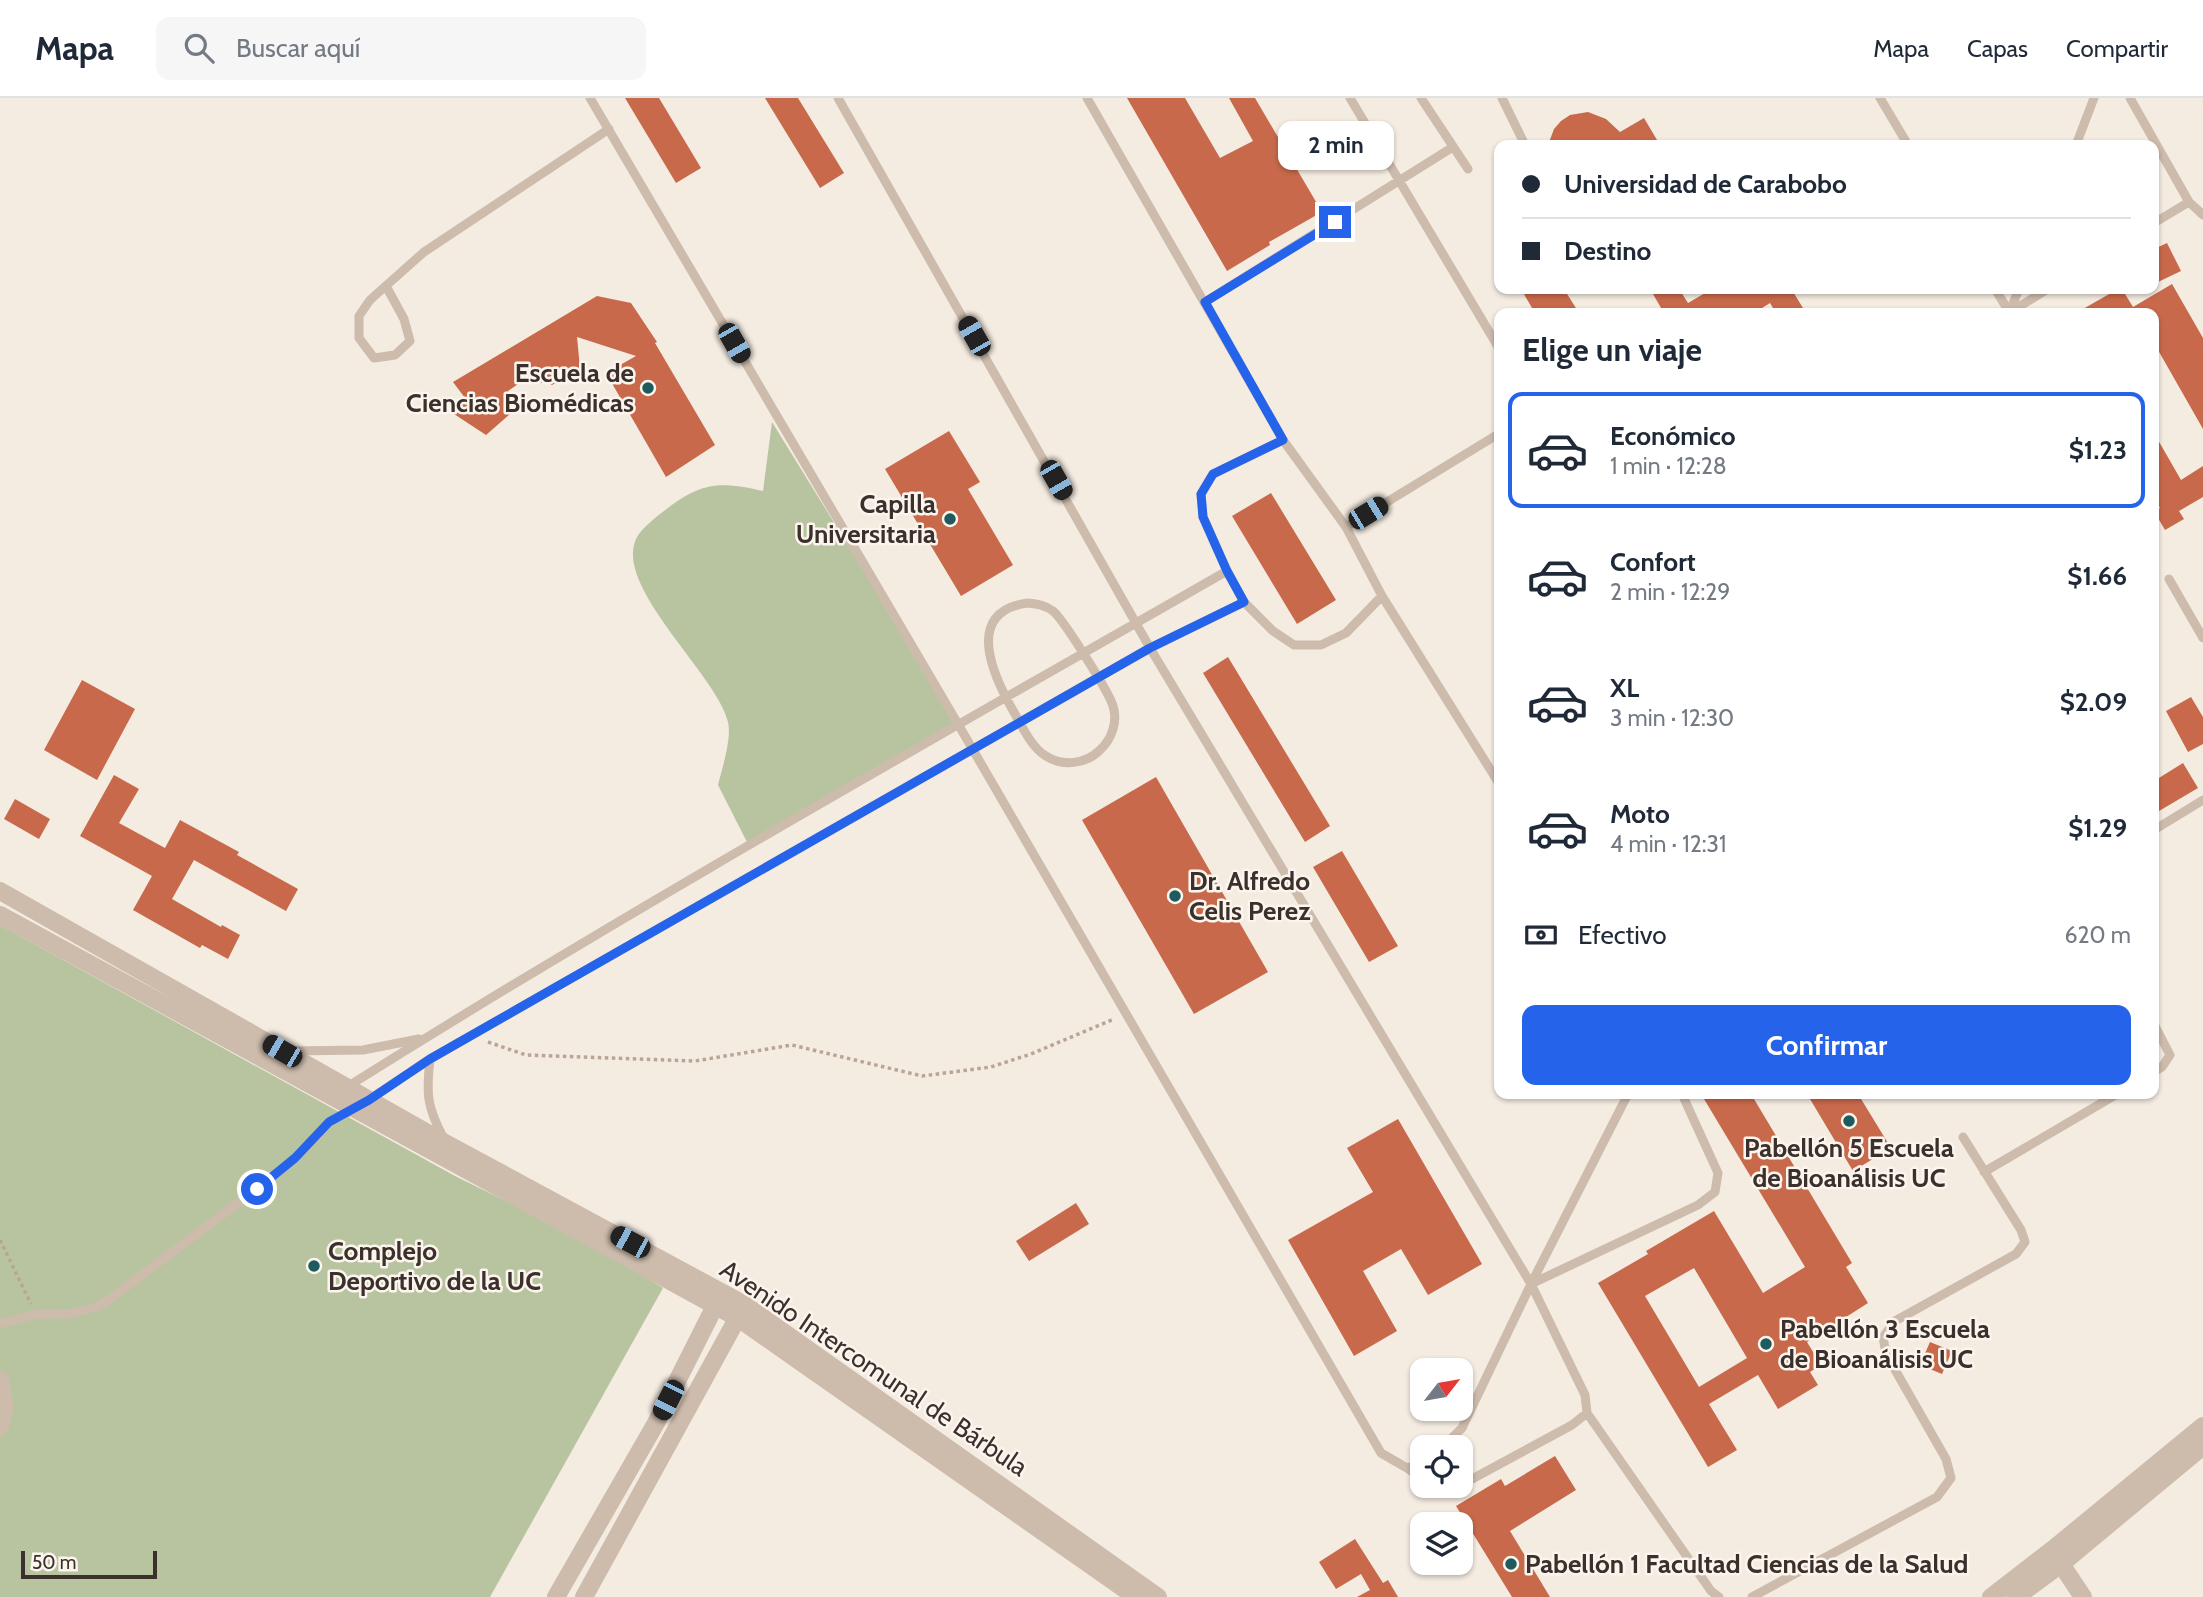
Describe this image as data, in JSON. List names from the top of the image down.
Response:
{
  "streets": {
    "street": ["Avenido Intercomunal de Bárbula"]
  },
  "places": [
    "Escuela de Ciencias Biomédicas",
    "Capilla Universitaria",
    "Dr. Alfredo Celis Perez",
    "Pabellón 5 Escuela de Bioanálisis UC",
    "Complejo Deportivo de la UC",
    "Pabellón 3 Escuela de Bioanálisis UC",
    "Pabellón 1 Facultad Ciencias de la Salud"
  ],
  "scale_bar": "50 m",
  "north": "top right",
  "page": {
    "header": "Mapa",
    "search": "Buscar aquí",
    "nav": ["Mapa", "Capas", "Compartir"],
    "bubble": "2 min",
    "banner": ["Universidad de Carabobo", "Destino"],
    "heading": "Elige un viaje",
    "list": [
      {
        "name": "Económico",
        "note": "1 min · 12:28",
        "value": "$1.23"
      },
      {
        "name": "Confort",
        "note": "2 min · 12:29",
        "value": "$1.66"
      },
      {
        "name": "XL",
        "note": "3 min · 12:30",
        "value": "$2.09"
      },
      {
        "name": "Moto",
        "note": "4 min · 12:31",
        "value": "$1.29"
      }
    ],
    "pay": ["Efectivo", "620 m"],
    "buttons": "Confirmar",
    "scale": "50 m"
  }
}
